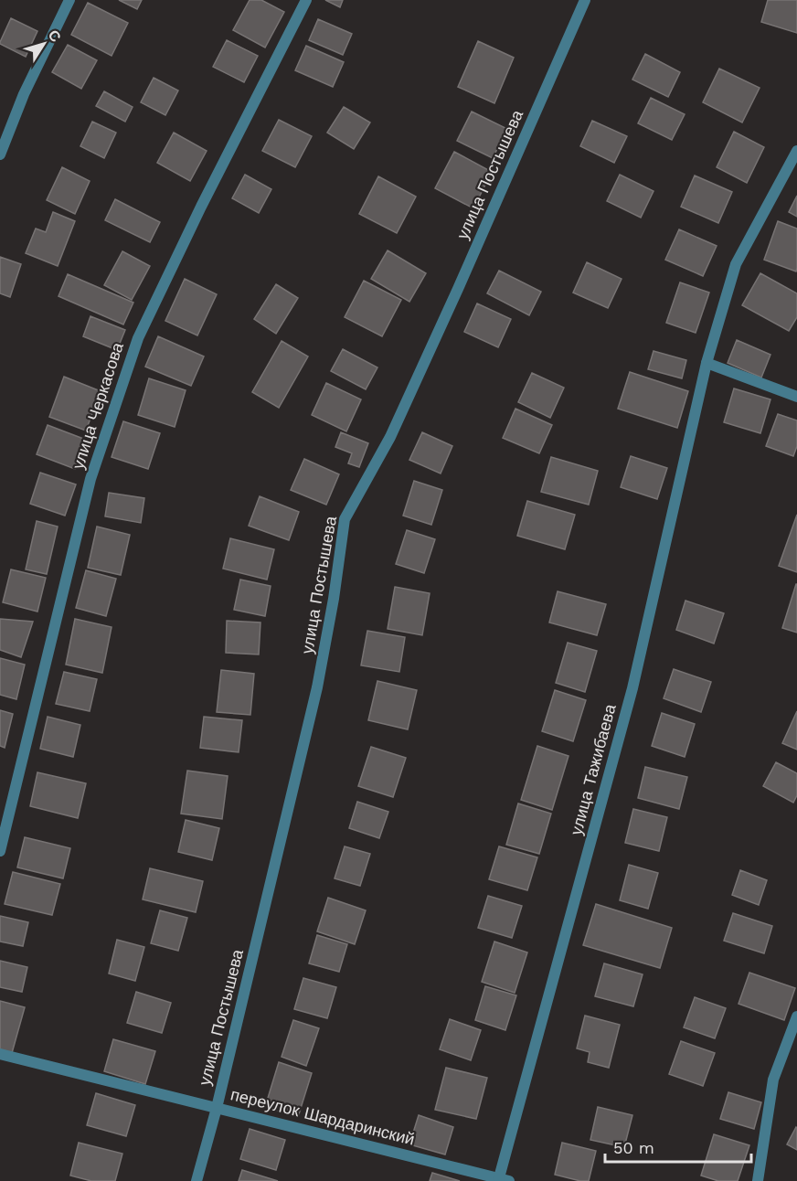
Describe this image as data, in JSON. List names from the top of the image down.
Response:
{
  "streets": {
    "street": [
      "улица Постышева",
      "улица Черкасова",
      "улица Тажибаева",
      "переулок Шардаринский"
    ]
  },
  "crossings": [
    ["улица Постышева", "переулок Шардаринский"],
    ["улица Тажибаева", "переулок Шардаринский"]
  ],
  "scale_bar": "50 m",
  "north": "top right"
}
